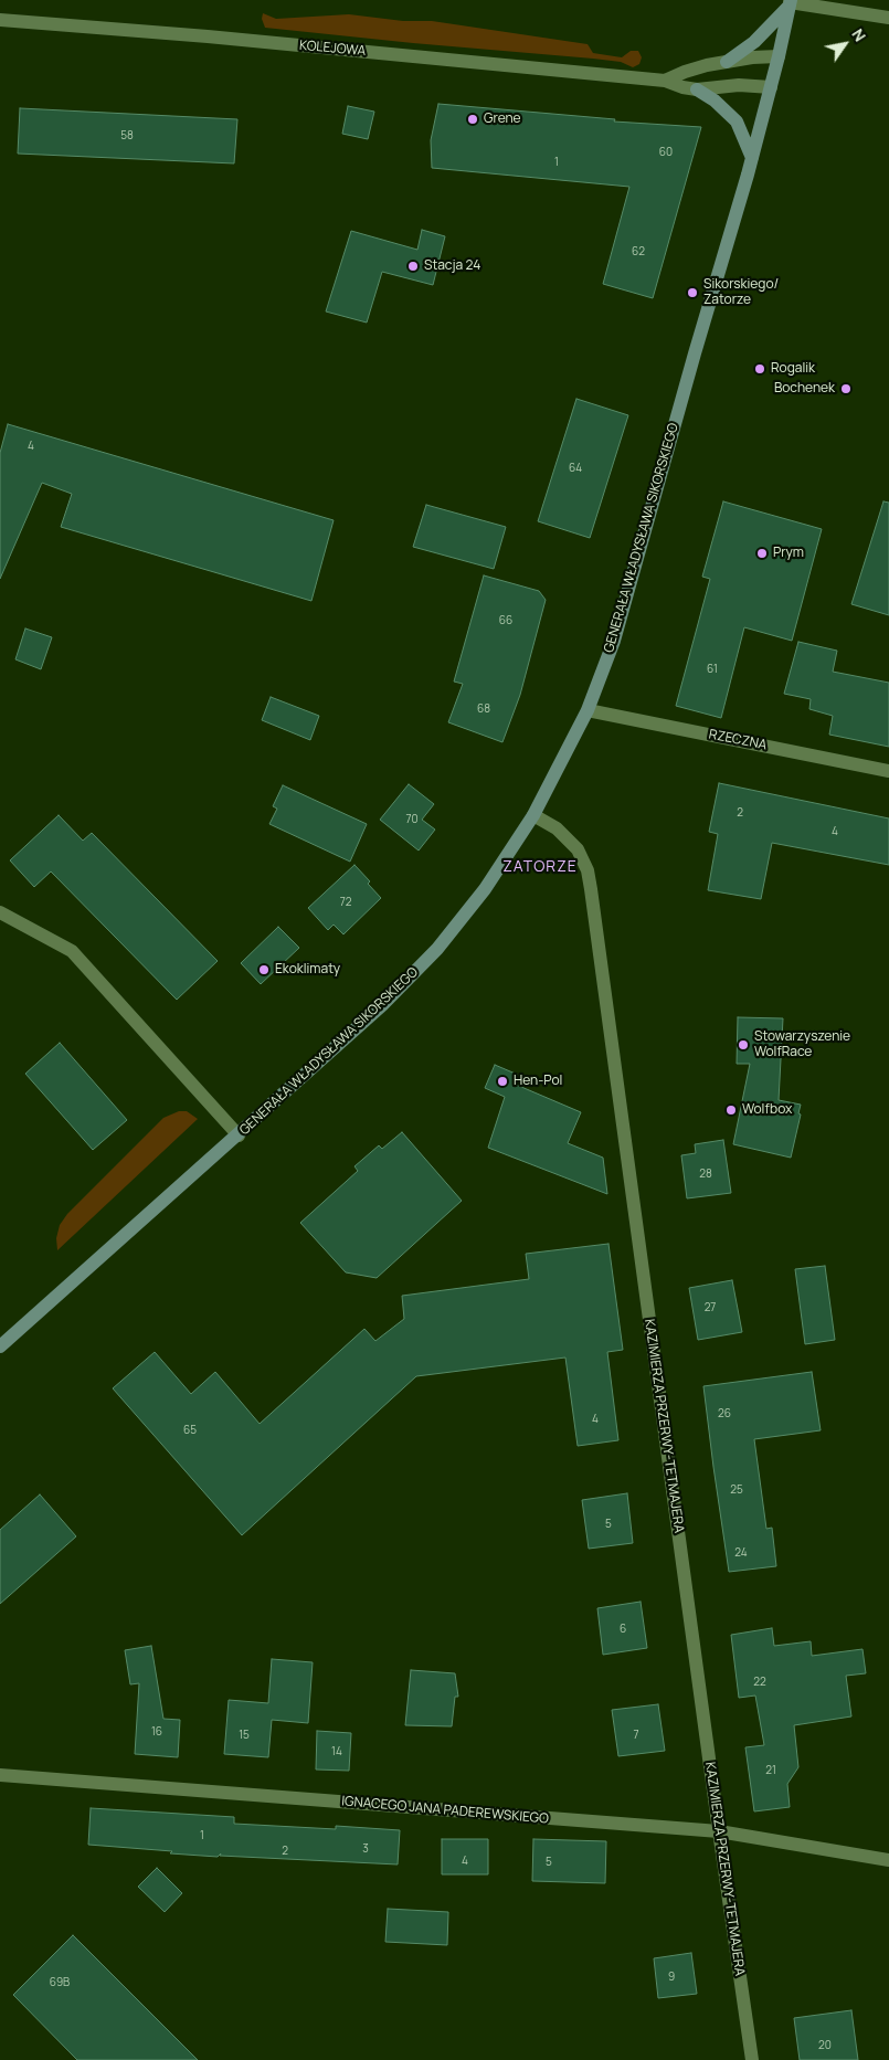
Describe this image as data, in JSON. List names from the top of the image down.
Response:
{
  "streets": {
    "main road": ["GENERAŁA WŁADYSŁAWA SIKORSKIEGO"],
    "street": [
      "KOLEJOWA",
      "RZECZNA",
      "KAZIMIERZA PRZERWY-TETMAJERA",
      "IGNACEGO JANA PADEREWSKIEGO"
    ]
  },
  "crossings": [
    ["KOLEJOWA", "GENERAŁA WŁADYSŁAWA SIKORSKIEGO"],
    ["GENERAŁA WŁADYSŁAWA SIKORSKIEGO", "RZECZNA"],
    ["GENERAŁA WŁADYSŁAWA SIKORSKIEGO", "KAZIMIERZA PRZERWY-TETMAJERA"],
    ["KAZIMIERZA PRZERWY-TETMAJERA", "IGNACEGO JANA PADEREWSKIEGO"]
  ],
  "districts": ["ZATORZE"],
  "places": [
    "Grene",
    "Stacja 24",
    "Sikorskiego/ Zatorze",
    "Rogalik",
    "Bochenek",
    "Prym",
    "Ekoklimaty",
    "Stowarzyszenie WolfRace",
    "Hen-Pol",
    "Wolfbox"
  ],
  "house_numbers": [
    "58",
    "60",
    "1",
    "62",
    "4",
    "64",
    "66",
    "61",
    "68",
    "2",
    "70",
    "4",
    "72",
    "28",
    "27",
    "26",
    "4",
    "65",
    "25",
    "5",
    "24",
    "6",
    "22",
    "16",
    "15",
    "7",
    "14",
    "21",
    "1",
    "3",
    "2",
    "4",
    "5",
    "9",
    "69B",
    "20"
  ],
  "north": "top right"
}
